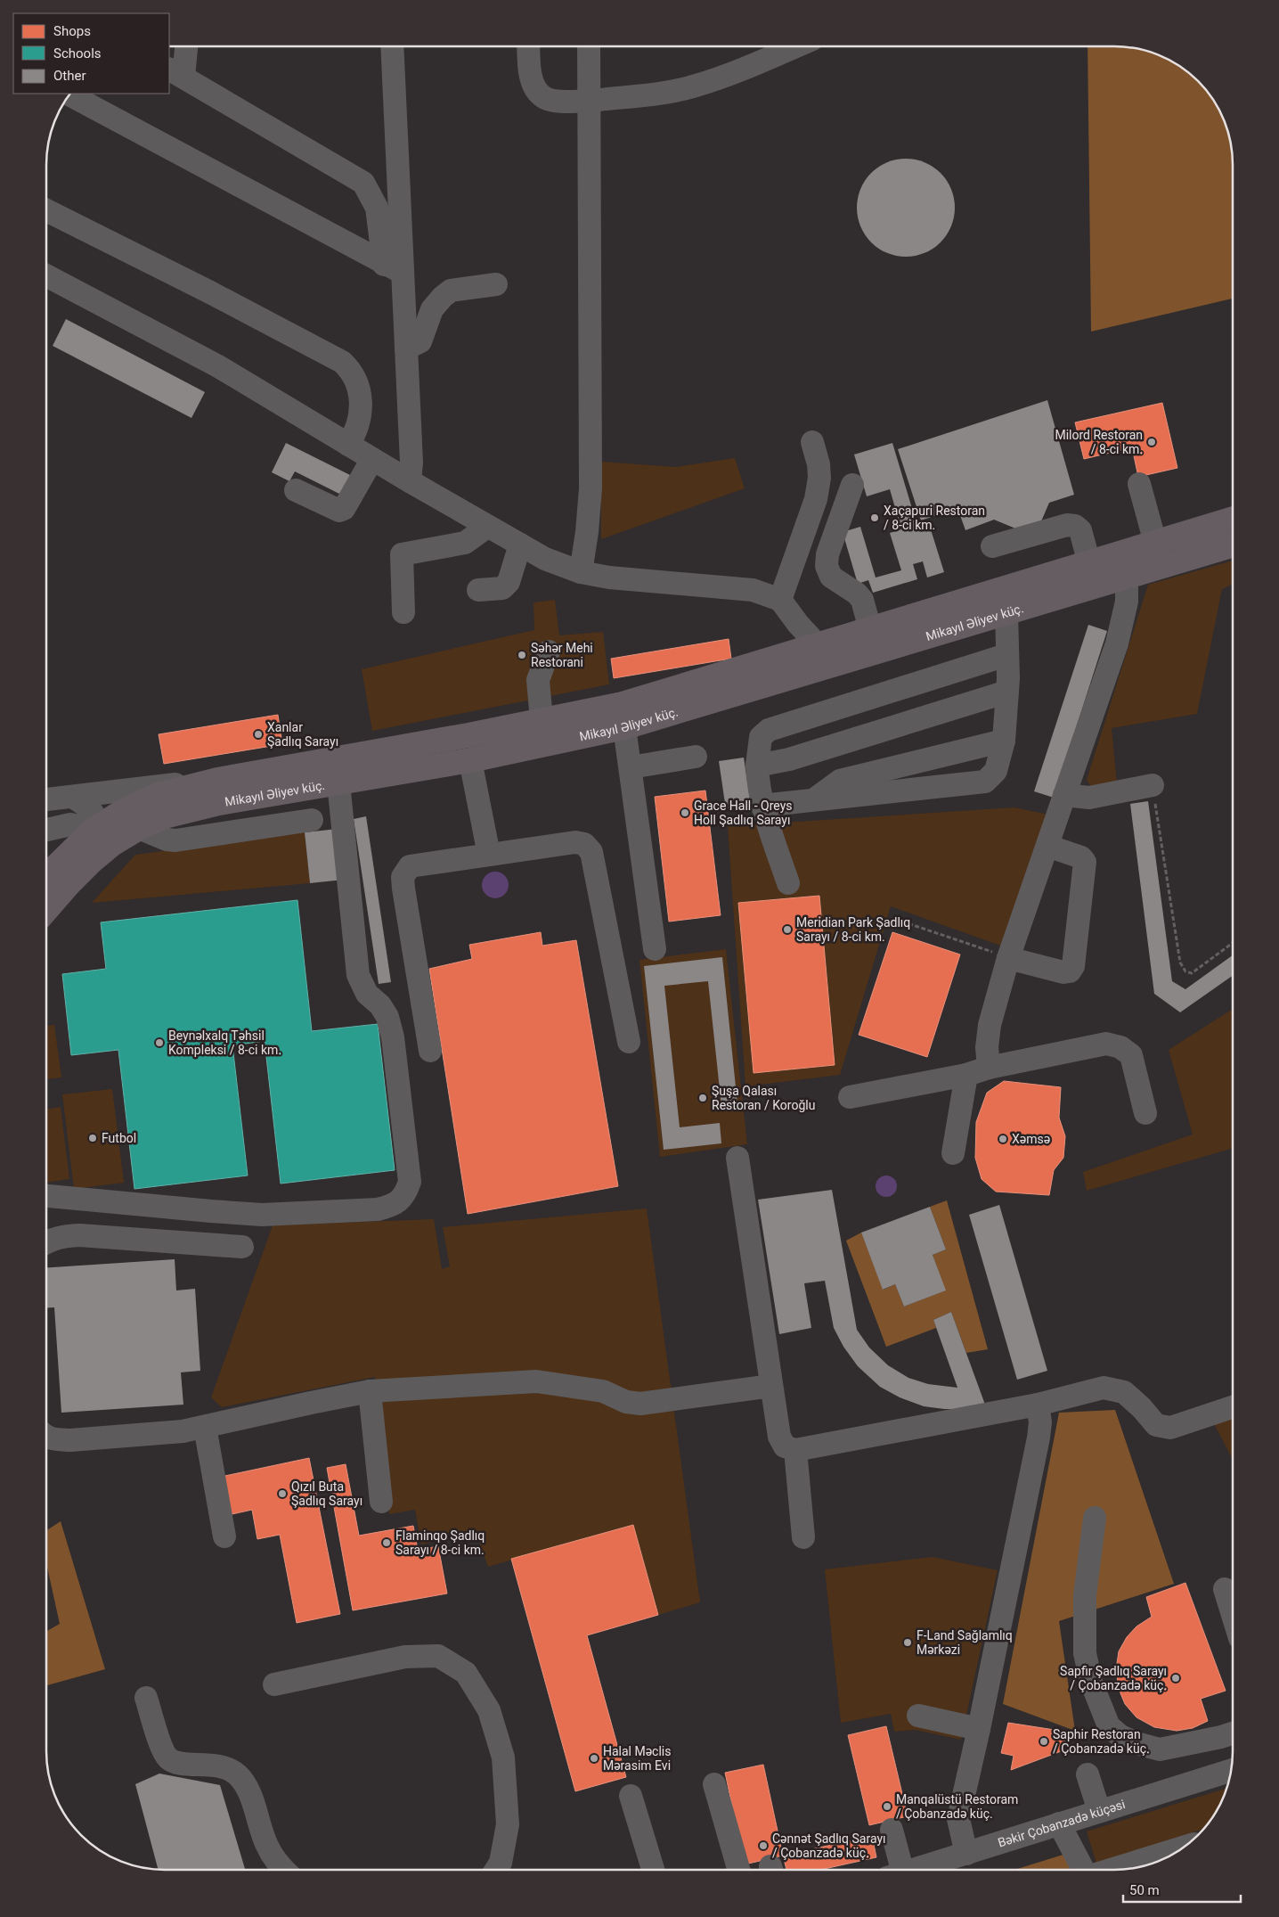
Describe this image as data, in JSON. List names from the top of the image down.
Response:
{
  "streets": {
    "main road": ["Mikayıl Əliyev küç."],
    "street": ["Bəkir Çobanzadə küçəsi"]
  },
  "places": [
    "Milord Restoran / 8-ci km.",
    "Xaçapuri Restoran / 8-ci km.",
    "Səhər Mehi Restorani",
    "Xanlar Şadlıq Sarayı",
    "Grace Hall - Qreys Holl Şadlıq Sarayı",
    "Meridian Park Şadlıq Sarayı / 8-ci km.",
    "Beynəlxalq Təhsil Kompleksi / 8-ci km.",
    "Şuşa Qalası Restoran / Koroğlu",
    "Futbol",
    "Xəmsə",
    "Qızıl Buta Şadlıq Sarayı",
    "Flaminqo Şadlıq Sarayı / 8-ci km.",
    "F-Land Sağlamlıq Mərkəzi",
    "Sapfir Şadlıq Sarayı / Çobanzadə küç.",
    "Saphir Restoran / Çobanzadə küç.",
    "Halal Məclis Mərasim Evi",
    "Manqalüstü Restoram / Çobanzadə küç.",
    "Cənnət Şadlıq Sarayı / Çobanzadə küç."
  ],
  "legend": ["Shops", "Schools", "Other"],
  "scale_bar": "50 m"
}
